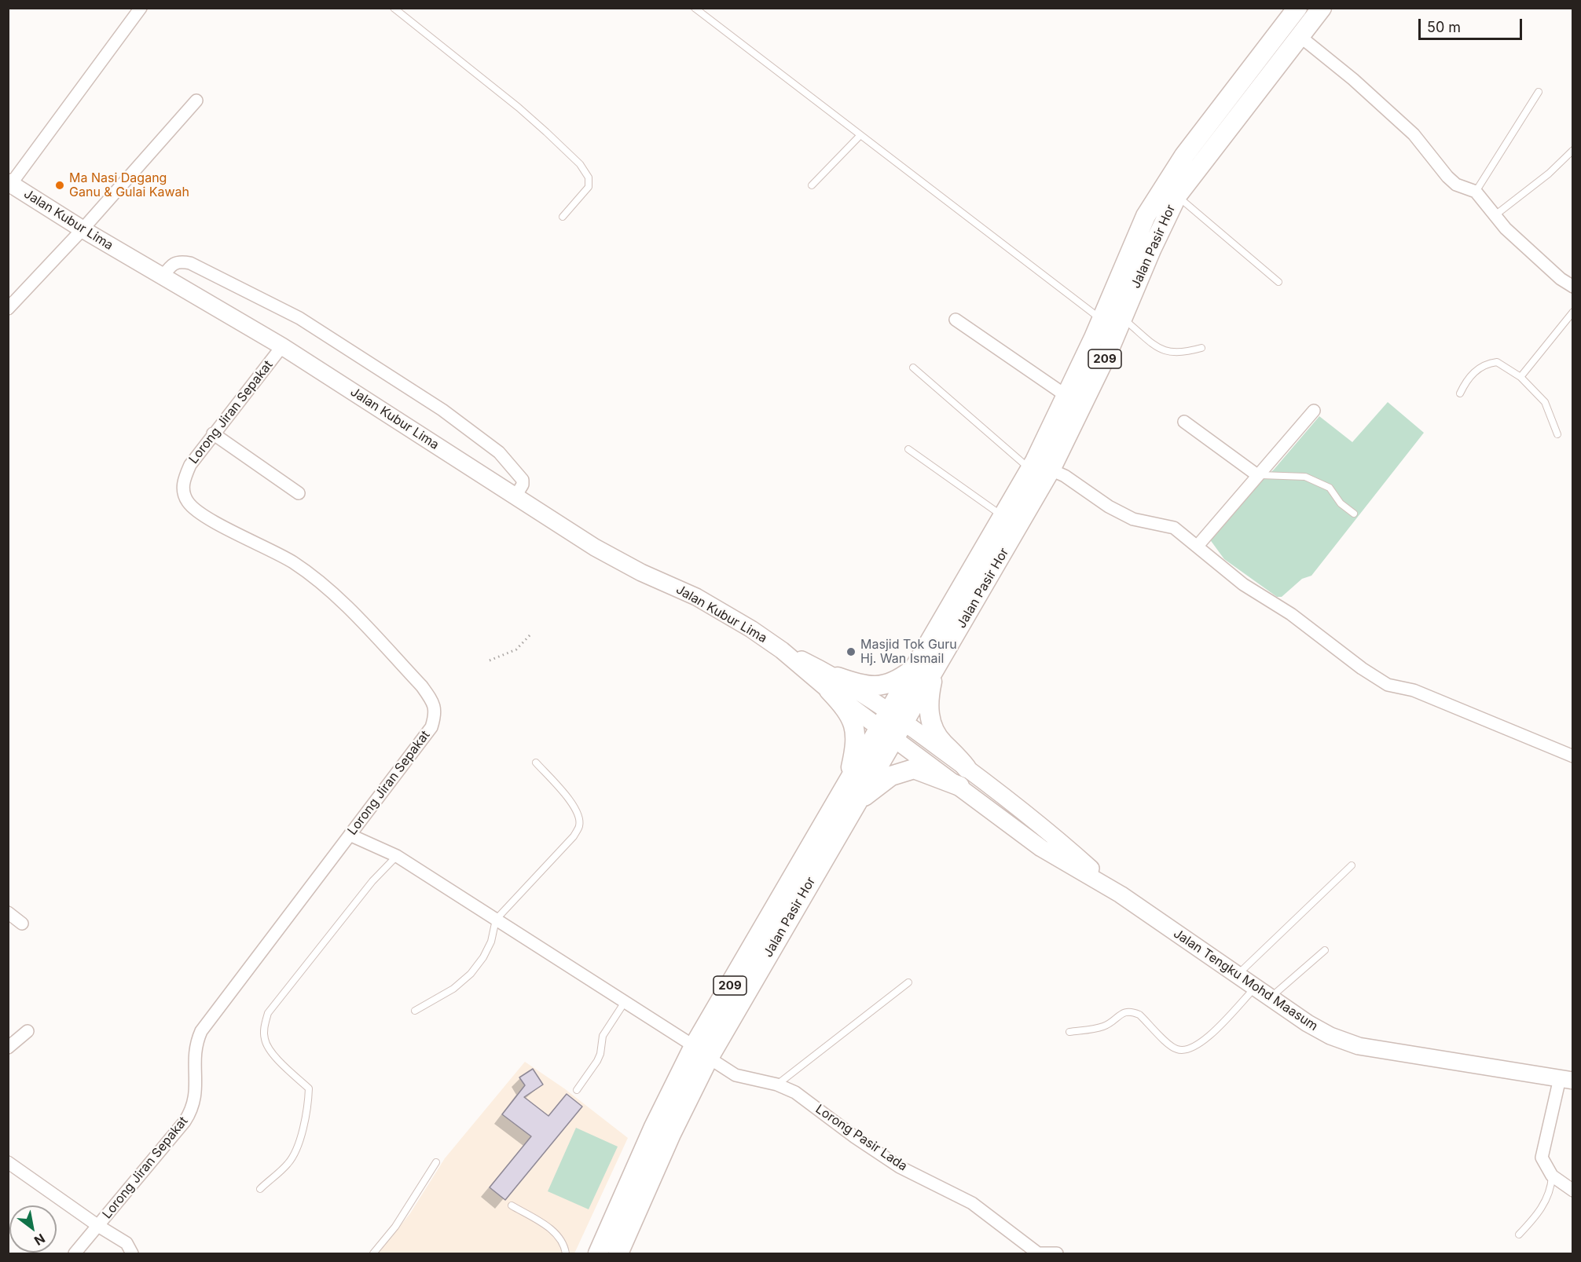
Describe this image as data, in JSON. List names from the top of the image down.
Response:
{
  "streets": {
    "main road": [
      "Jalan Kubur Lima",
      "Jalan Pasir Hor",
      "209",
      "Jalan Tengku Mohd Maasum"
    ],
    "street": ["Lorong Jiran Sepakat", "Lorong Pasir Lada"]
  },
  "crossings": [
    ["Jalan Kubur Lima", "Jalan Pasir Hor"],
    ["Jalan Kubur Lima", "Lorong Jiran Sepakat"],
    ["Jalan Kubur Lima", "Jalan Tengku Mohd Maasum"],
    ["Jalan Pasir Hor", "Jalan Tengku Mohd Maasum"],
    ["Jalan Pasir Hor", "Lorong Pasir Lada"],
    ["Lorong Jiran Sepakat", "Lorong Pasir Lada"]
  ],
  "places": ["Ma Nasi Dagang Ganu & Gulai Kawah", "Masjid Tok Guru Hj. Wan Ismail"],
  "scale_bar": "50 m",
  "north": "bottom right"
}
